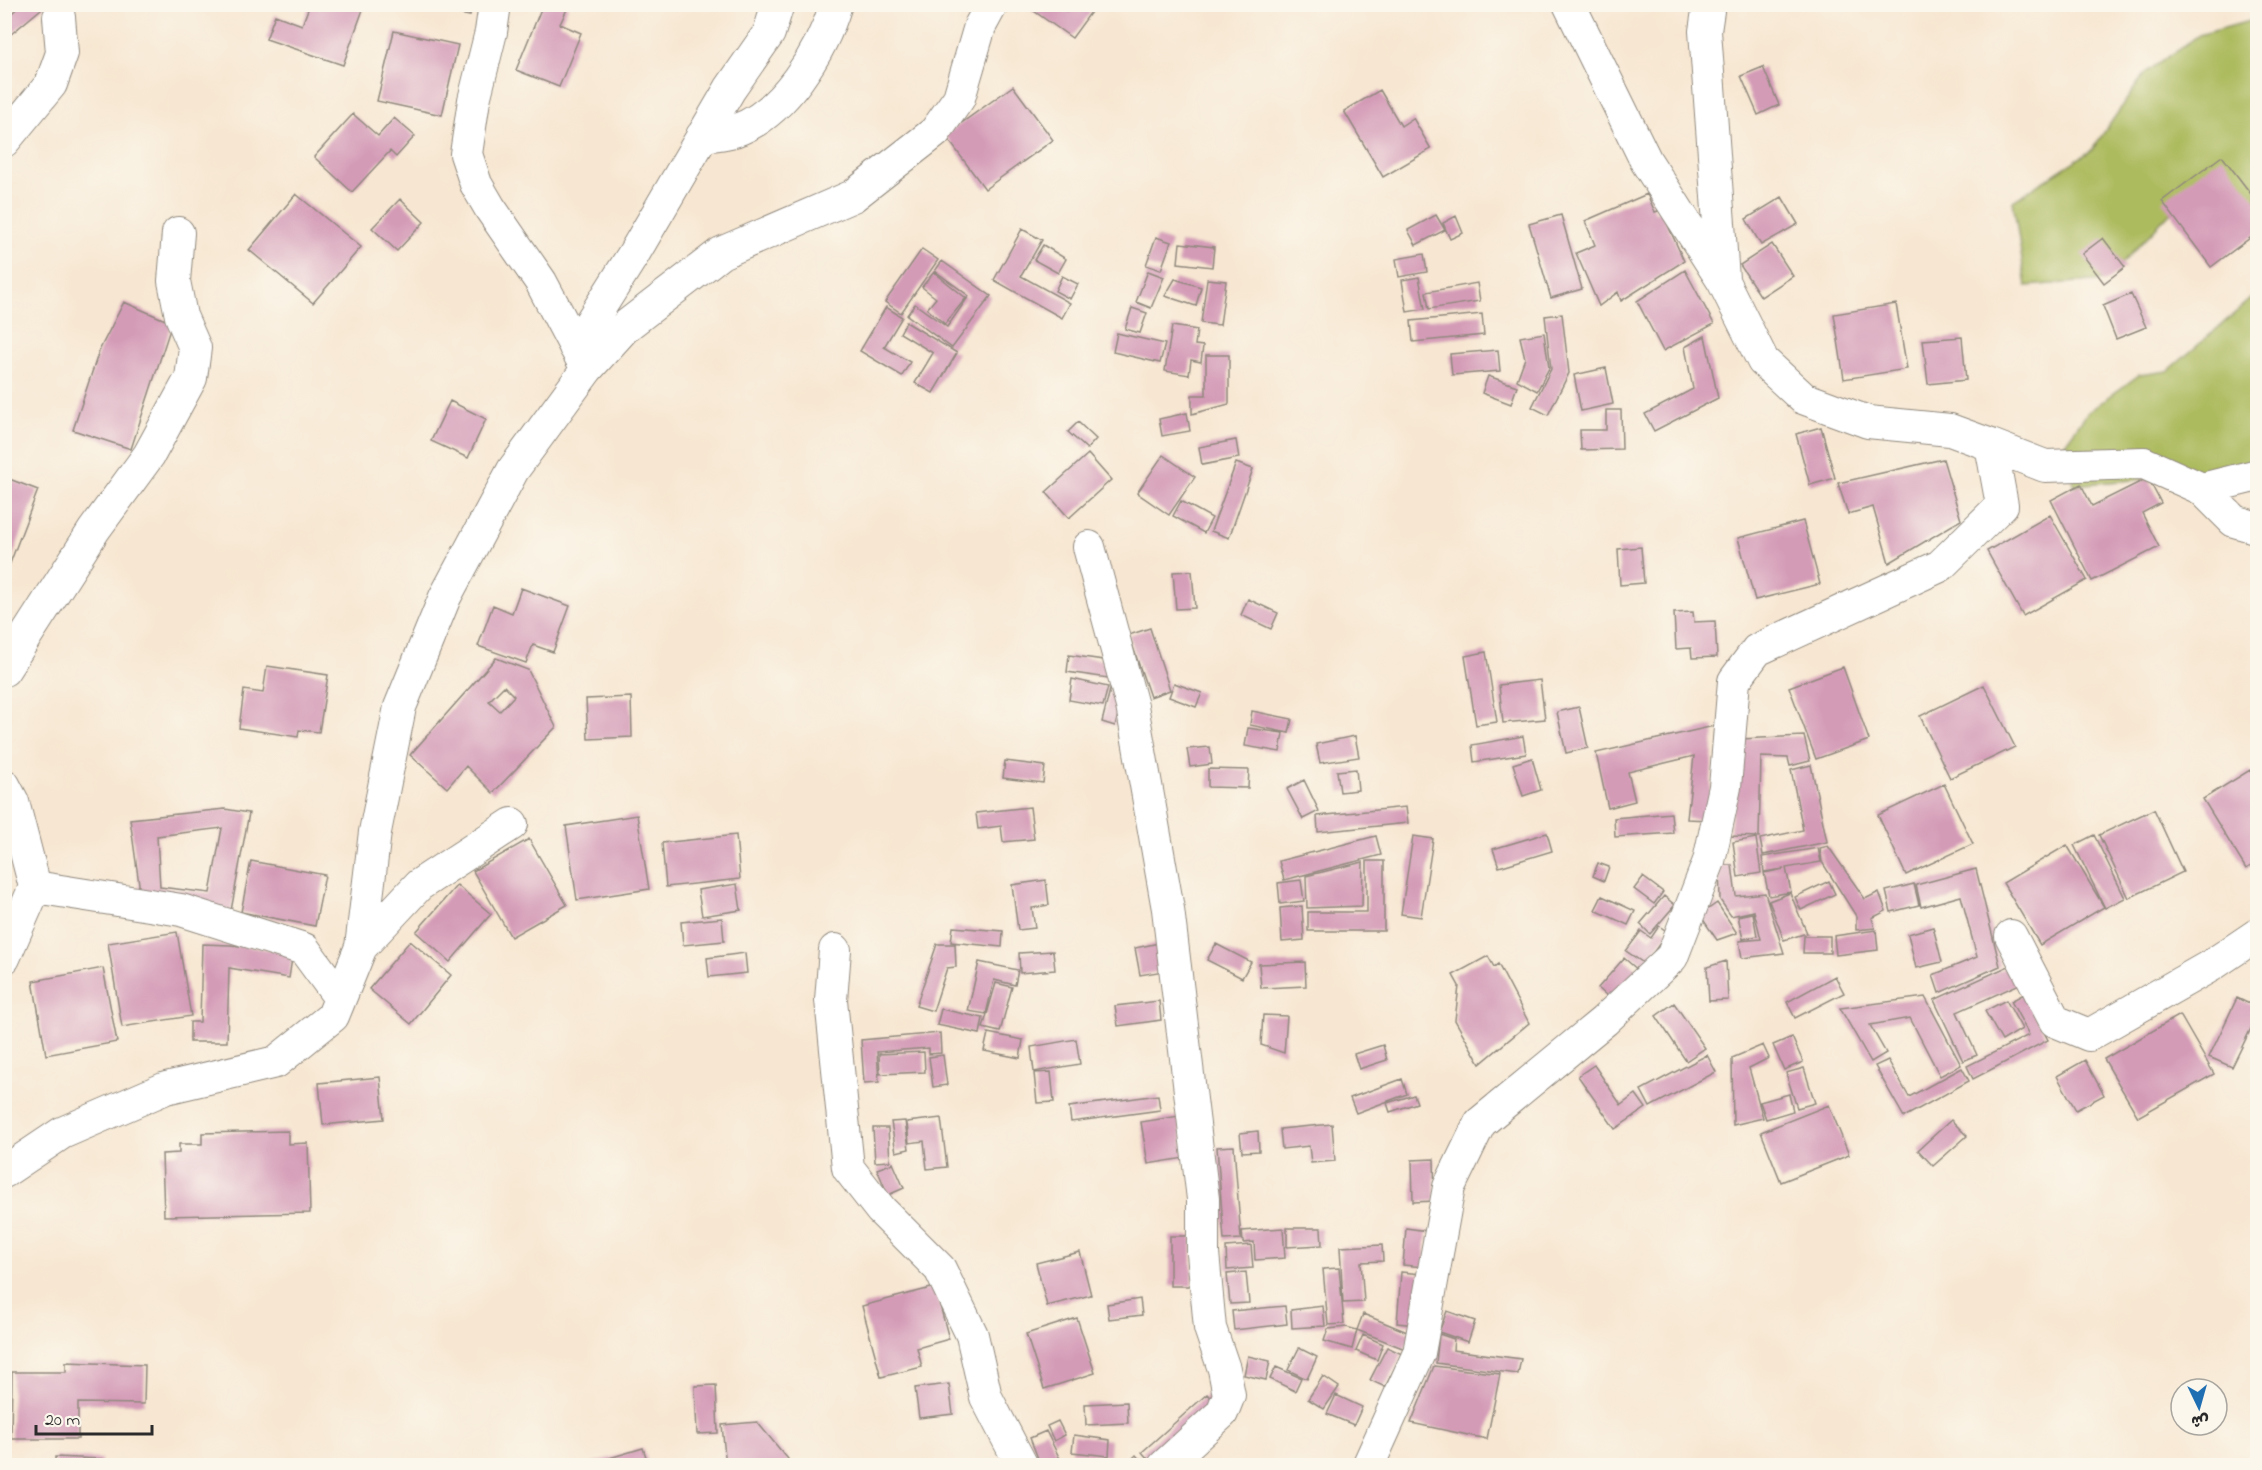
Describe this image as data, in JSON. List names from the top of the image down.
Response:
{
  "scale_bar": "20 m",
  "north": "bottom"
}
